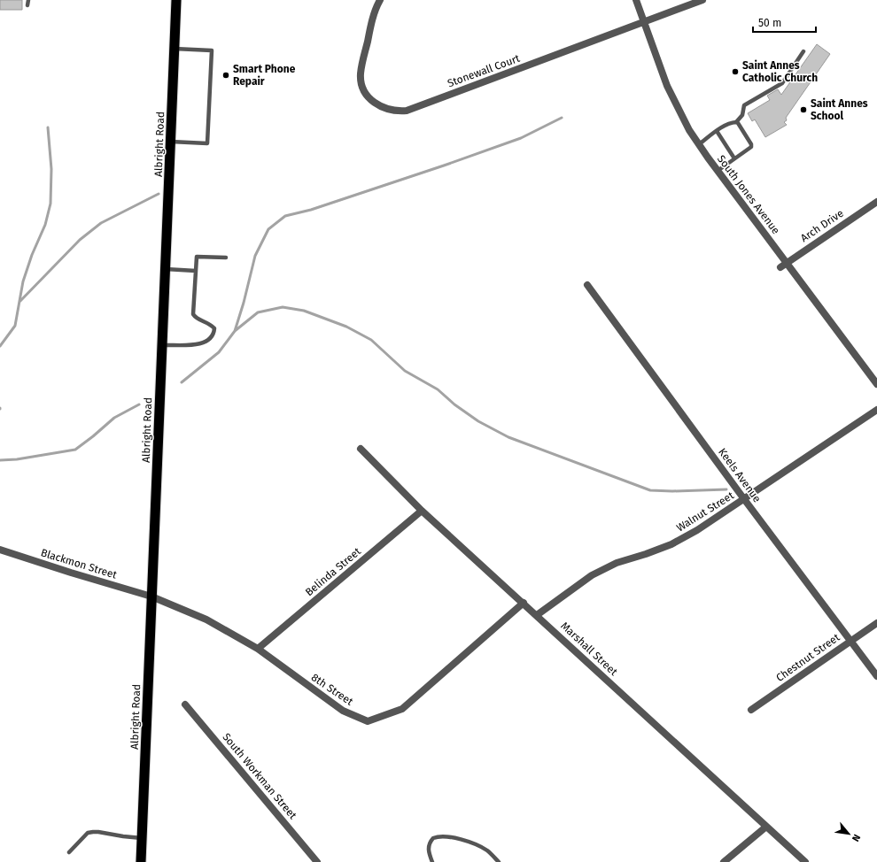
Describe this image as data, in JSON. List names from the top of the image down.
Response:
{
  "streets": {
    "highway": ["Albright Road"],
    "street": [
      "Stonewall Court",
      "South Jones Avenue",
      "Arch Drive",
      "Keels Avenue",
      "Walnut Street",
      "Blackmon Street",
      "Belinda Street",
      "Marshall Street",
      "Chestnut Street",
      "8th Street",
      "South Workman Street"
    ]
  },
  "crossings": [
    ["Stonewall Court", "South Jones Avenue"],
    ["Albright Road", "Blackmon Street"],
    ["Albright Road", "8th Street"],
    ["South Jones Avenue", "Arch Drive"],
    ["Keels Avenue", "Walnut Street"],
    ["Keels Avenue", "Chestnut Street"],
    ["Walnut Street", "Marshall Street"],
    ["Blackmon Street", "8th Street"],
    ["Belinda Street", "Marshall Street"],
    ["Belinda Street", "8th Street"],
    ["Marshall Street", "8th Street"]
  ],
  "places": ["Saint Annes Catholic Church", "Smart Phone Repair", "Saint Annes School"],
  "scale_bar": "50 m",
  "north": "bottom right"
}
